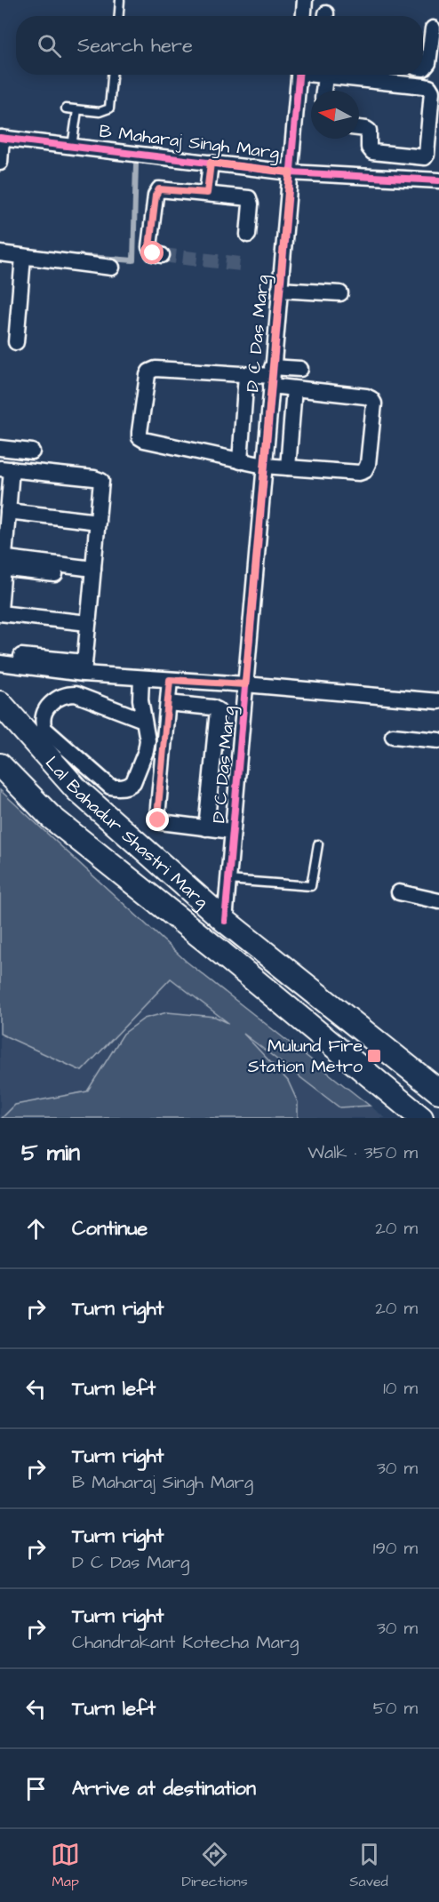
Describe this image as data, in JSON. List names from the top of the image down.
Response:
{
  "streets": {
    "main road": ["Lal Bahadur Shastri Marg"],
    "street": ["B Maharaj Singh Marg", "D C Das Marg"]
  },
  "crossings": [
    ["B Maharaj Singh Marg", "D C Das Marg"],
    ["D C Das Marg", "Lal Bahadur Shastri Marg"]
  ],
  "places": {
    "transit": ["Mulund Fire Station Metro"]
  },
  "north": "left",
  "page": {
    "search": "Search here",
    "heading": ["5 min", "Walk · 350 m"],
    "list": [
      ["Continue", "20 m"],
      ["Turn right", "20 m"],
      ["Turn left", "10 m"],
      ["Turn right", "B Maharaj Singh Marg", "30 m"],
      ["Turn right", "D C Das Marg", "190 m"],
      ["Turn right", "Chandrakant Kotecha Marg", "30 m"],
      ["Turn left", "50 m"],
      "Arrive at destination"
    ],
    "nav": ["Map", "Directions", "Saved"]
  }
}
